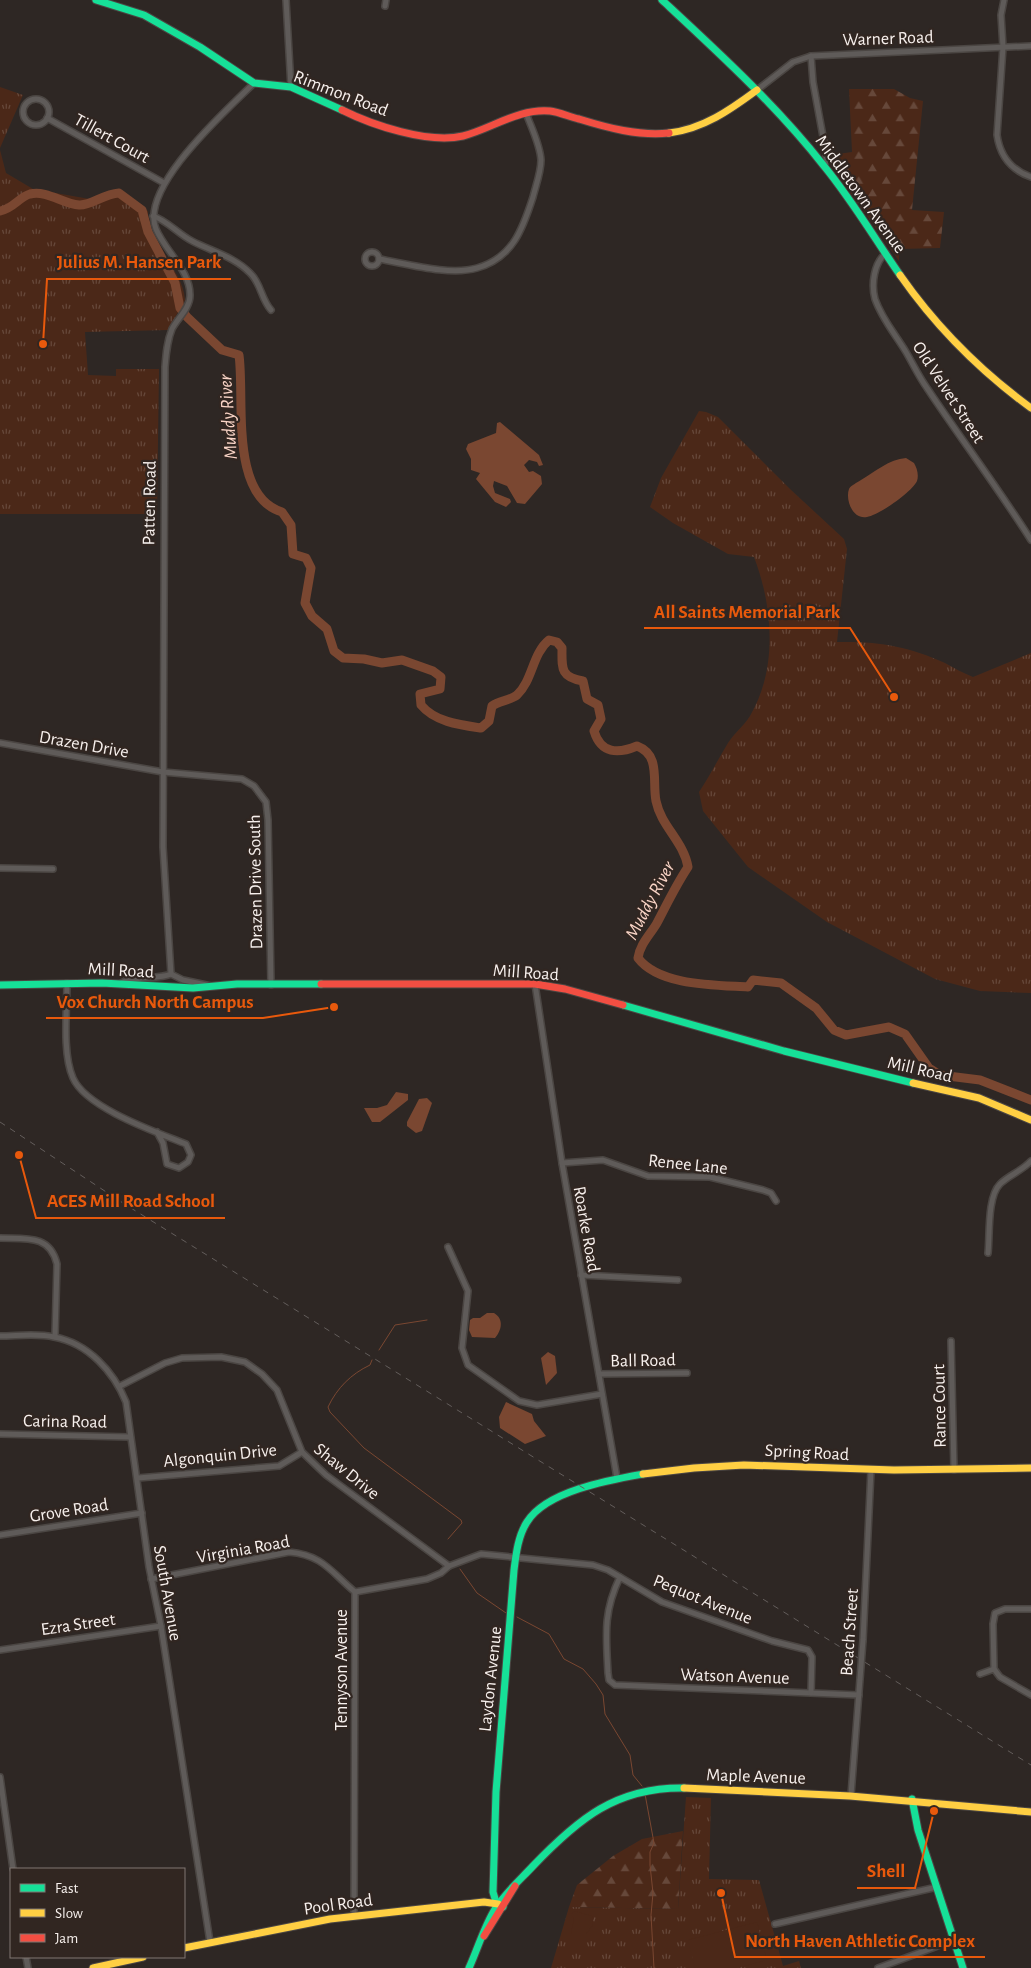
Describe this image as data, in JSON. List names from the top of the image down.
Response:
{
  "streets": {
    "street": [
      "Warner Road",
      "Rimmon Road",
      "Tillert Court",
      "Middletown Avenue",
      "Old Velvet Street",
      "Patten Road",
      "Drazen Drive",
      "Drazen Drive South",
      "Mill Road",
      "Renee Lane",
      "Roarke Road",
      "Ball Road",
      "Rance Court",
      "Carina Road",
      "Spring Road",
      "Algonquin Drive",
      "Shaw Drive",
      "Grove Road",
      "Virginia Road",
      "South Avenue",
      "Pequot Avenue",
      "Ezra Street",
      "Beach Street",
      "Tennyson Avenue",
      "Watson Avenue",
      "Laydon Avenue",
      "Maple Avenue",
      "Pool Road"
    ]
  },
  "crossings": [
    ["Warner Road", "Rimmon Road"],
    ["Warner Road", "Middletown Avenue"],
    ["Rimmon Road", "Middletown Avenue"],
    ["Middletown Avenue", "Old Velvet Street"],
    ["Patten Road", "Drazen Drive"],
    ["Patten Road", "Drazen Drive South"],
    ["Drazen Drive", "Drazen Drive South"],
    ["Drazen Drive South", "Mill Road"],
    ["Mill Road", "Roarke Road"],
    ["Renee Lane", "Roarke Road"],
    ["Roarke Road", "Ball Road"],
    ["Roarke Road", "Spring Road"],
    ["Rance Court", "Spring Road"],
    ["Carina Road", "South Avenue"],
    ["Spring Road", "Beach Street"],
    ["Spring Road", "Laydon Avenue"],
    ["Algonquin Drive", "Shaw Drive"],
    ["Algonquin Drive", "South Avenue"],
    ["Shaw Drive", "South Avenue"],
    ["Shaw Drive", "Tennyson Avenue"],
    ["Grove Road", "South Avenue"],
    ["Virginia Road", "South Avenue"],
    ["Virginia Road", "Tennyson Avenue"],
    ["South Avenue", "Ezra Street"],
    ["South Avenue", "Pool Road"],
    ["Pequot Avenue", "Tennyson Avenue"],
    ["Pequot Avenue", "Watson Avenue"],
    ["Pequot Avenue", "Laydon Avenue"],
    ["Beach Street", "Watson Avenue"],
    ["Beach Street", "Maple Avenue"],
    ["Tennyson Avenue", "Laydon Avenue"],
    ["Tennyson Avenue", "Pool Road"],
    ["Laydon Avenue", "Maple Avenue"],
    ["Laydon Avenue", "Pool Road"],
    ["Maple Avenue", "Pool Road"]
  ],
  "water": ["Muddy River"],
  "places": [
    "Julius M. Hansen Park",
    "All Saints Memorial Park",
    "Vox Church North Campus",
    "ACES Mill Road School",
    "Shell",
    "North Haven Athletic Complex"
  ],
  "legend": ["Fast", "Slow", "Jam"]
}
